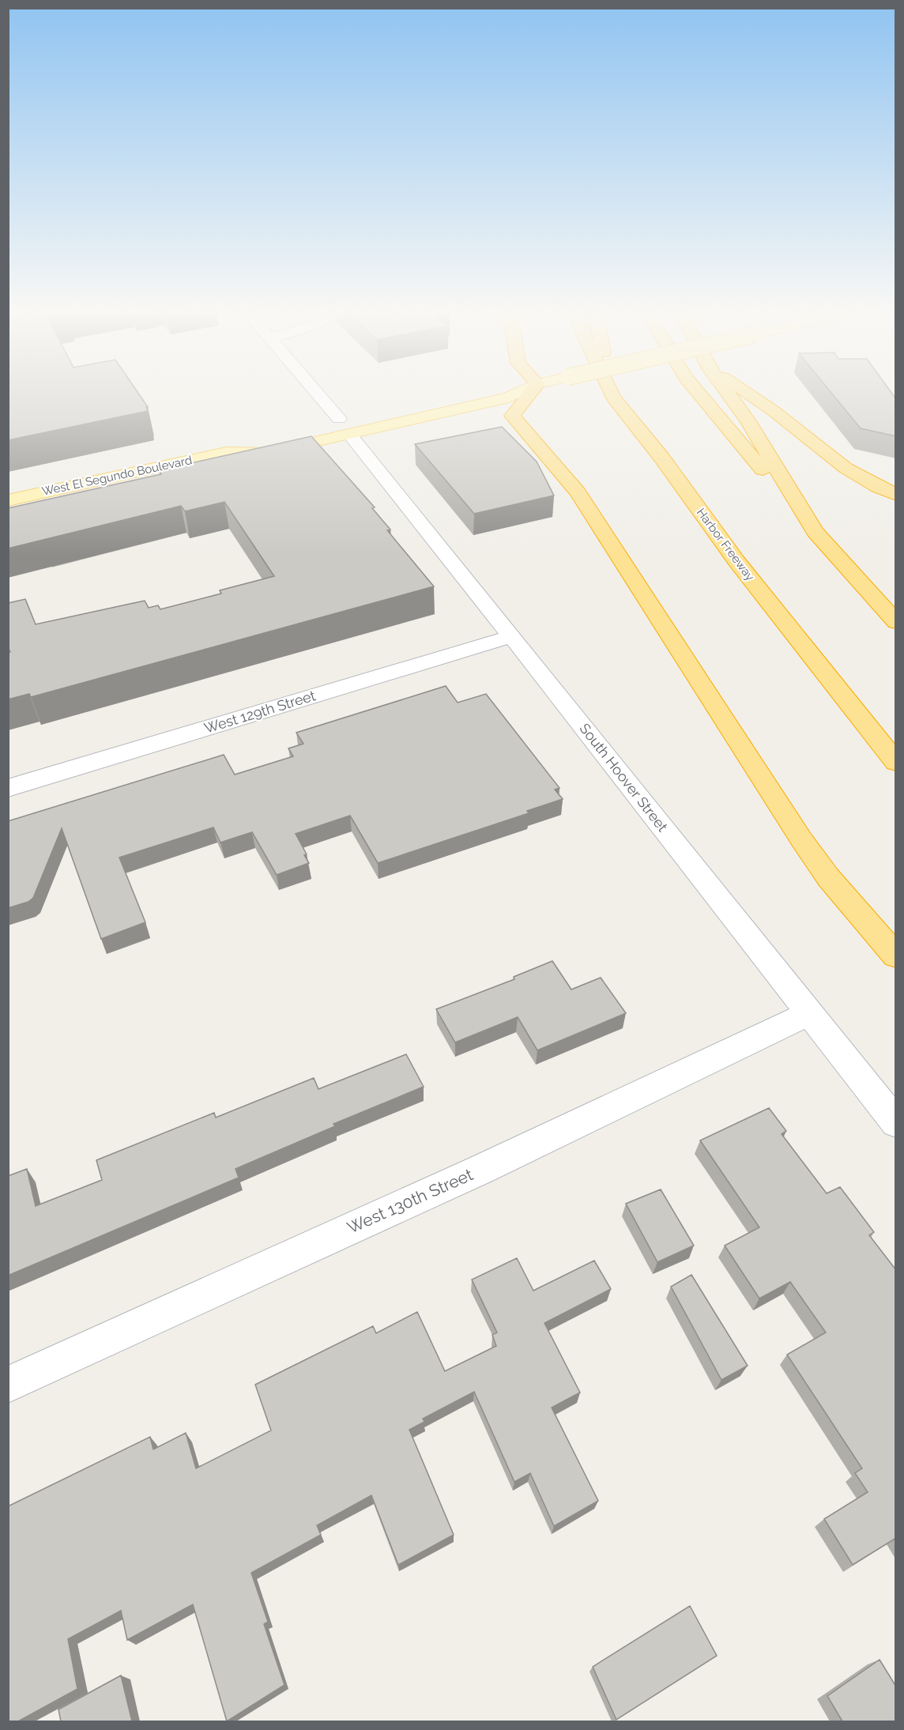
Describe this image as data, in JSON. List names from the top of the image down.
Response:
{
  "streets": {
    "highway": ["Harbor Freeway"],
    "main road": ["West El Segundo Boulevard"],
    "street": ["West 129th Street", "South Hoover Street", "West 130th Street"]
  },
  "crossings": [
    ["West El Segundo Boulevard", "South Hoover Street"],
    ["West 129th Street", "South Hoover Street"],
    ["South Hoover Street", "West 130th Street"]
  ]
}
